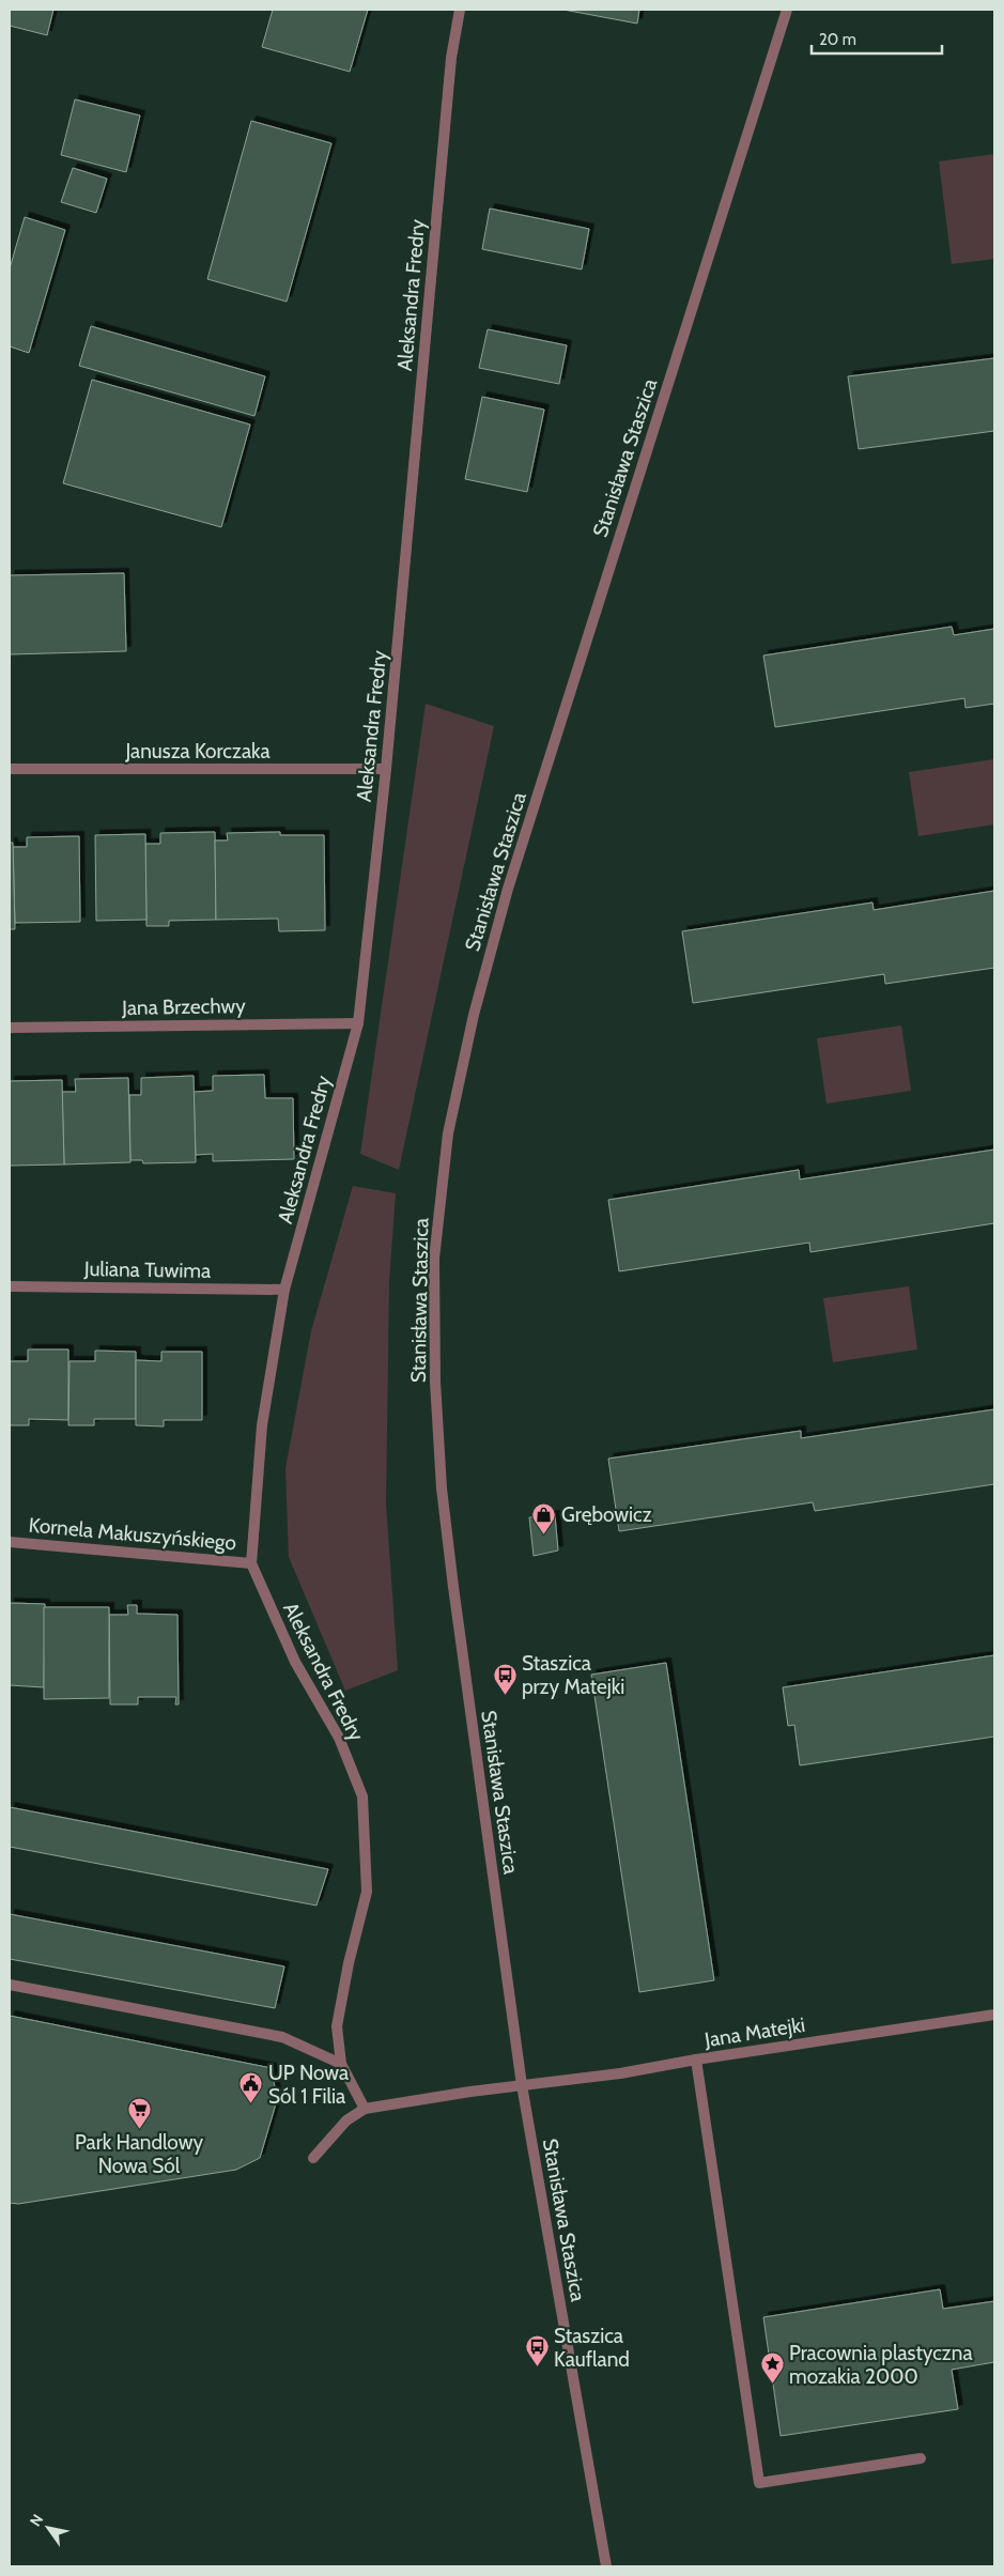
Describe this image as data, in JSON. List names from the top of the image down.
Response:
{
  "streets": {
    "street": [
      "Aleksandra Fredry",
      "Stanisława Staszica",
      "Janusza Korczaka",
      "Jana Brzechwy",
      "Juliana Tuwima",
      "Kornela Makuszyńskiego",
      "Jana Matejki"
    ]
  },
  "crossings": [
    ["Aleksandra Fredry", "Janusza Korczaka"],
    ["Aleksandra Fredry", "Jana Brzechwy"],
    ["Aleksandra Fredry", "Juliana Tuwima"],
    ["Aleksandra Fredry", "Kornela Makuszyńskiego"],
    ["Stanisława Staszica", "Jana Matejki"]
  ],
  "places": {
    "shop": ["Grębowicz"],
    "bus stop": ["Staszica przy Matejki", "Staszica Kaufland"],
    "public building": ["UP Nowa Sól 1 Filia"],
    "supermarket": ["Park Handlowy Nowa Sól"],
    "place": ["Pracownia plastyczna mozakia 2000"]
  },
  "scale_bar": "20 m",
  "north": "top left"
}
